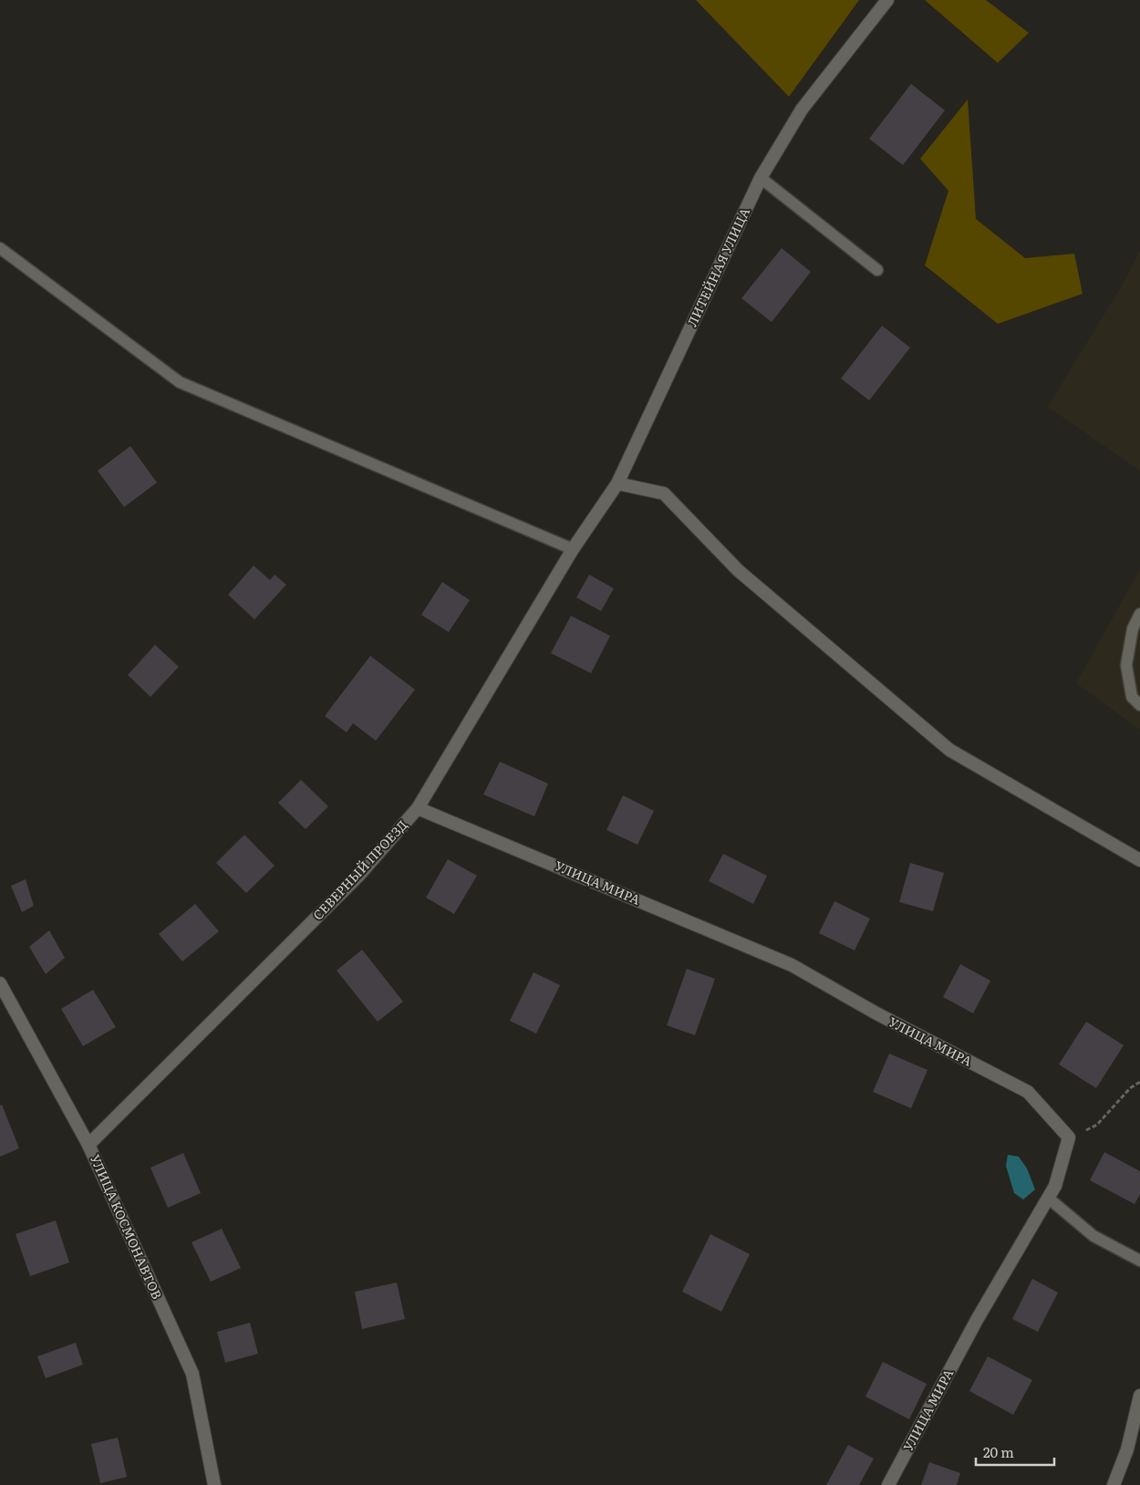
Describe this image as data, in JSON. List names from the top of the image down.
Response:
{
  "streets": {
    "street": [
      "ЛИТЕЙНАЯ УЛИЦА",
      "СЕВЕРНЫЙ ПРОЕЗД",
      "УЛИЦА МИРА",
      "УЛИЦА КОСМОНАВТОВ"
    ]
  },
  "crossings": [
    ["ЛИТЕЙНАЯ УЛИЦА", "СЕВЕРНЫЙ ПРОЕЗД"],
    ["СЕВЕРНЫЙ ПРОЕЗД", "УЛИЦА МИРА"],
    ["СЕВЕРНЫЙ ПРОЕЗД", "УЛИЦА КОСМОНАВТОВ"]
  ],
  "scale_bar": "20 m"
}
